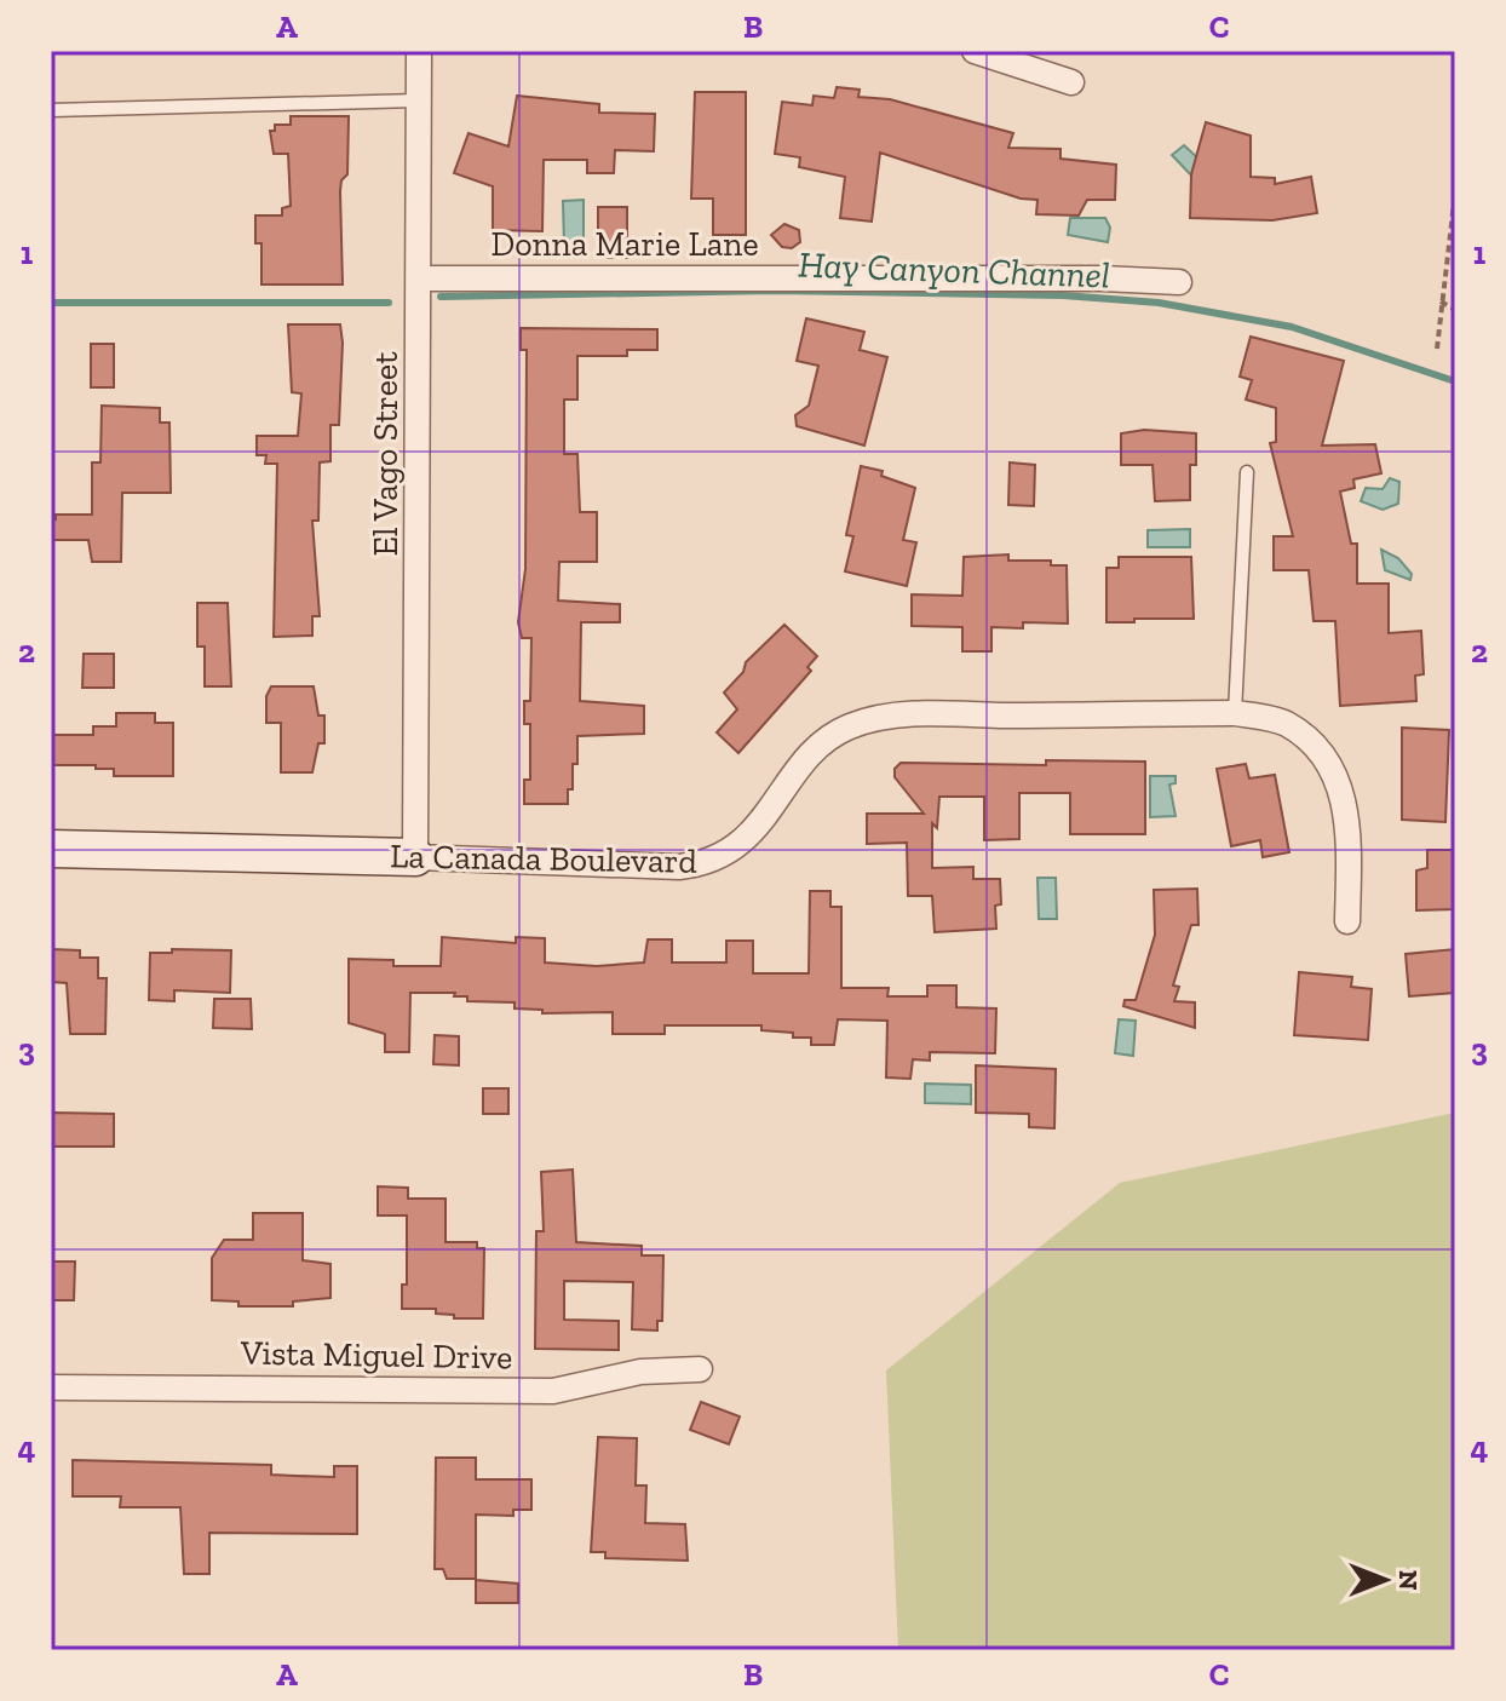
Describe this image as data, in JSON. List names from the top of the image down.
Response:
{
  "streets": {
    "street": [
      "Donna Marie Lane",
      "El Vago Street",
      "La Canada Boulevard",
      "Vista Miguel Drive"
    ]
  },
  "crossings": [
    ["Donna Marie Lane", "El Vago Street"],
    ["El Vago Street", "La Canada Boulevard"]
  ],
  "water": ["Hay Canyon Channel"],
  "north": "right",
  "grid": {
    "columns": ["A", "B", "C"],
    "rows": [
      "1",
      "2",
      "3",
      "4"
    ]
  }
}
